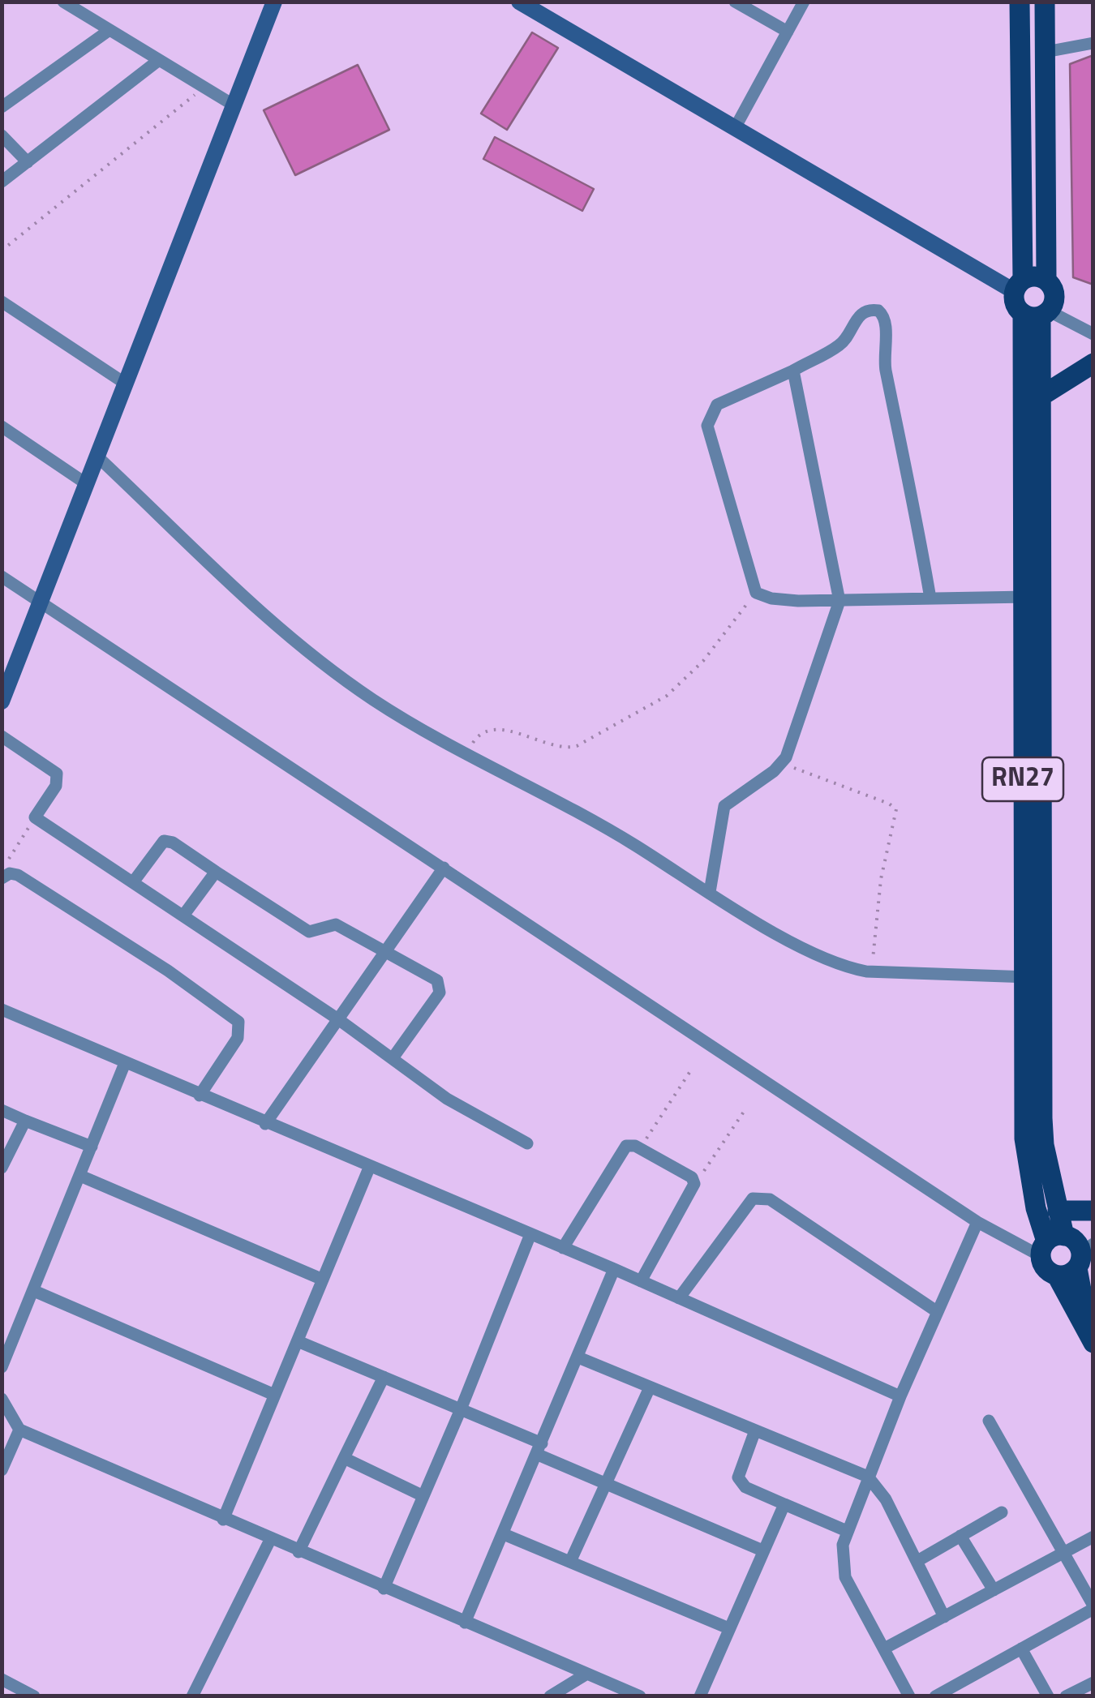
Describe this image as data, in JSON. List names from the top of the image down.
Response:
{
  "streets": {
    "main road": ["RN27"]
  }
}
